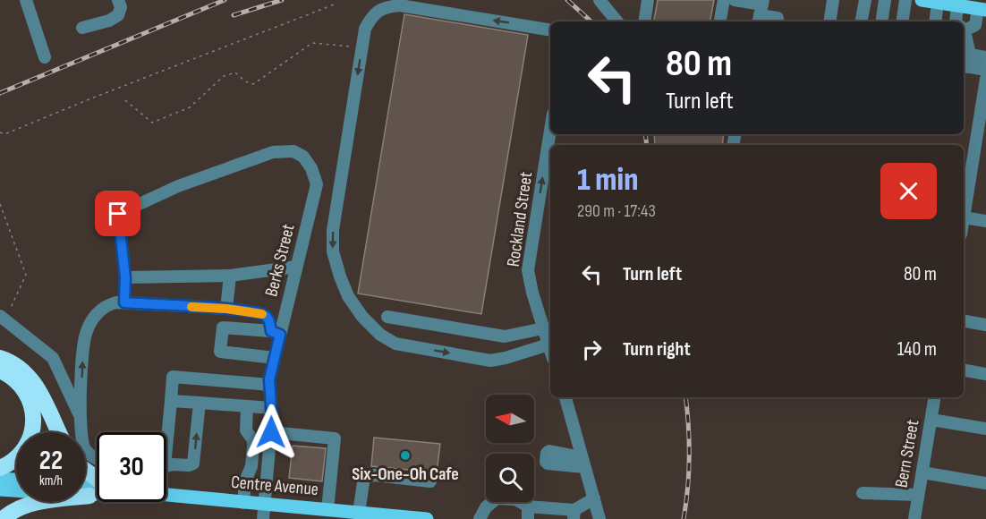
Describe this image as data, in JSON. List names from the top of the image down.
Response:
{
  "streets": {
    "main road": ["Centre Avenue"],
    "street": ["Rockland Street", "Berks Street", "Bern Street"]
  },
  "crossings": [
    ["Berks Street", "Centre Avenue"]
  ],
  "one_way": ["Rockland Street"],
  "places": ["Six-One-Oh Cafe"],
  "north": "left",
  "page": {
    "turn": ["80 m", "Turn left"],
    "heading": ["1 min", "290 m · 17:43"],
    "list": [
      {
        "name": "Turn left",
        "value": "80 m"
      },
      {
        "name": "Turn right",
        "value": "140 m"
      }
    ],
    "speed": "22 km/h",
    "limit": "30"
  }
}
